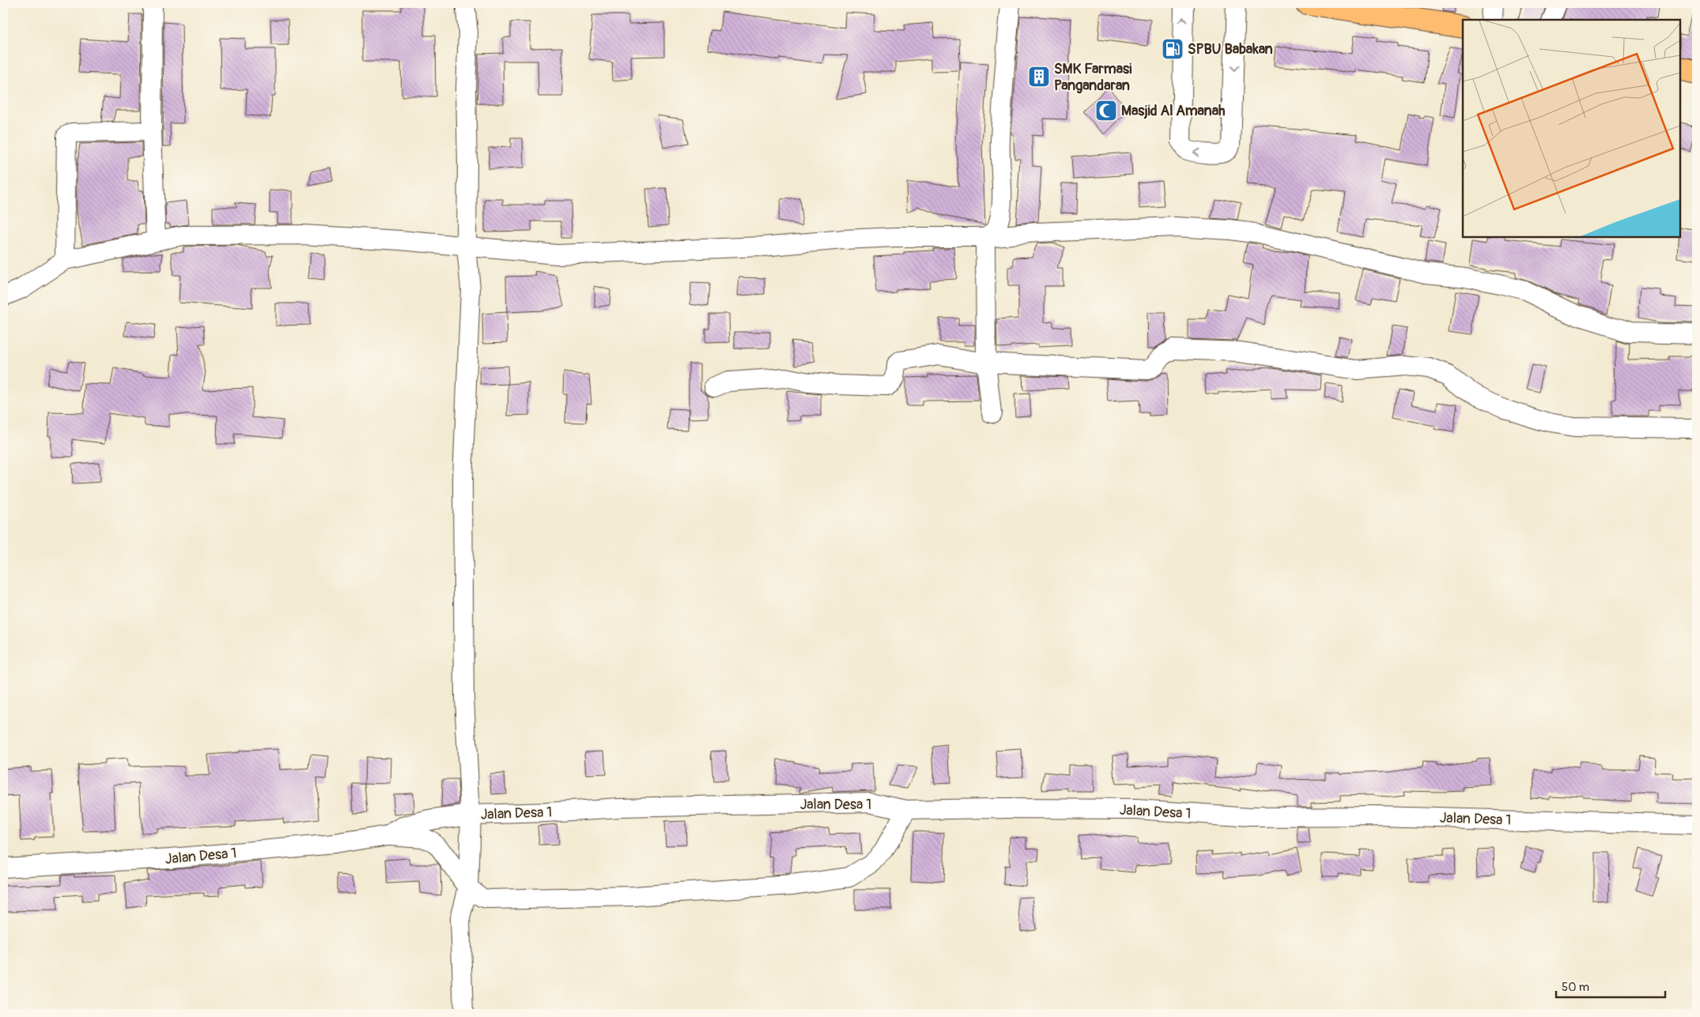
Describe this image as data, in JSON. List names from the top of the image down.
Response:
{
  "streets": {
    "street": ["Jalan Desa 1"]
  },
  "places": {
    "fuel station": ["SPBU Babakan"],
    "building": ["SMK Farmasi Pangandaran"],
    "mosque": ["Masjid Al Amanah"]
  },
  "scale_bar": "50 m"
}
